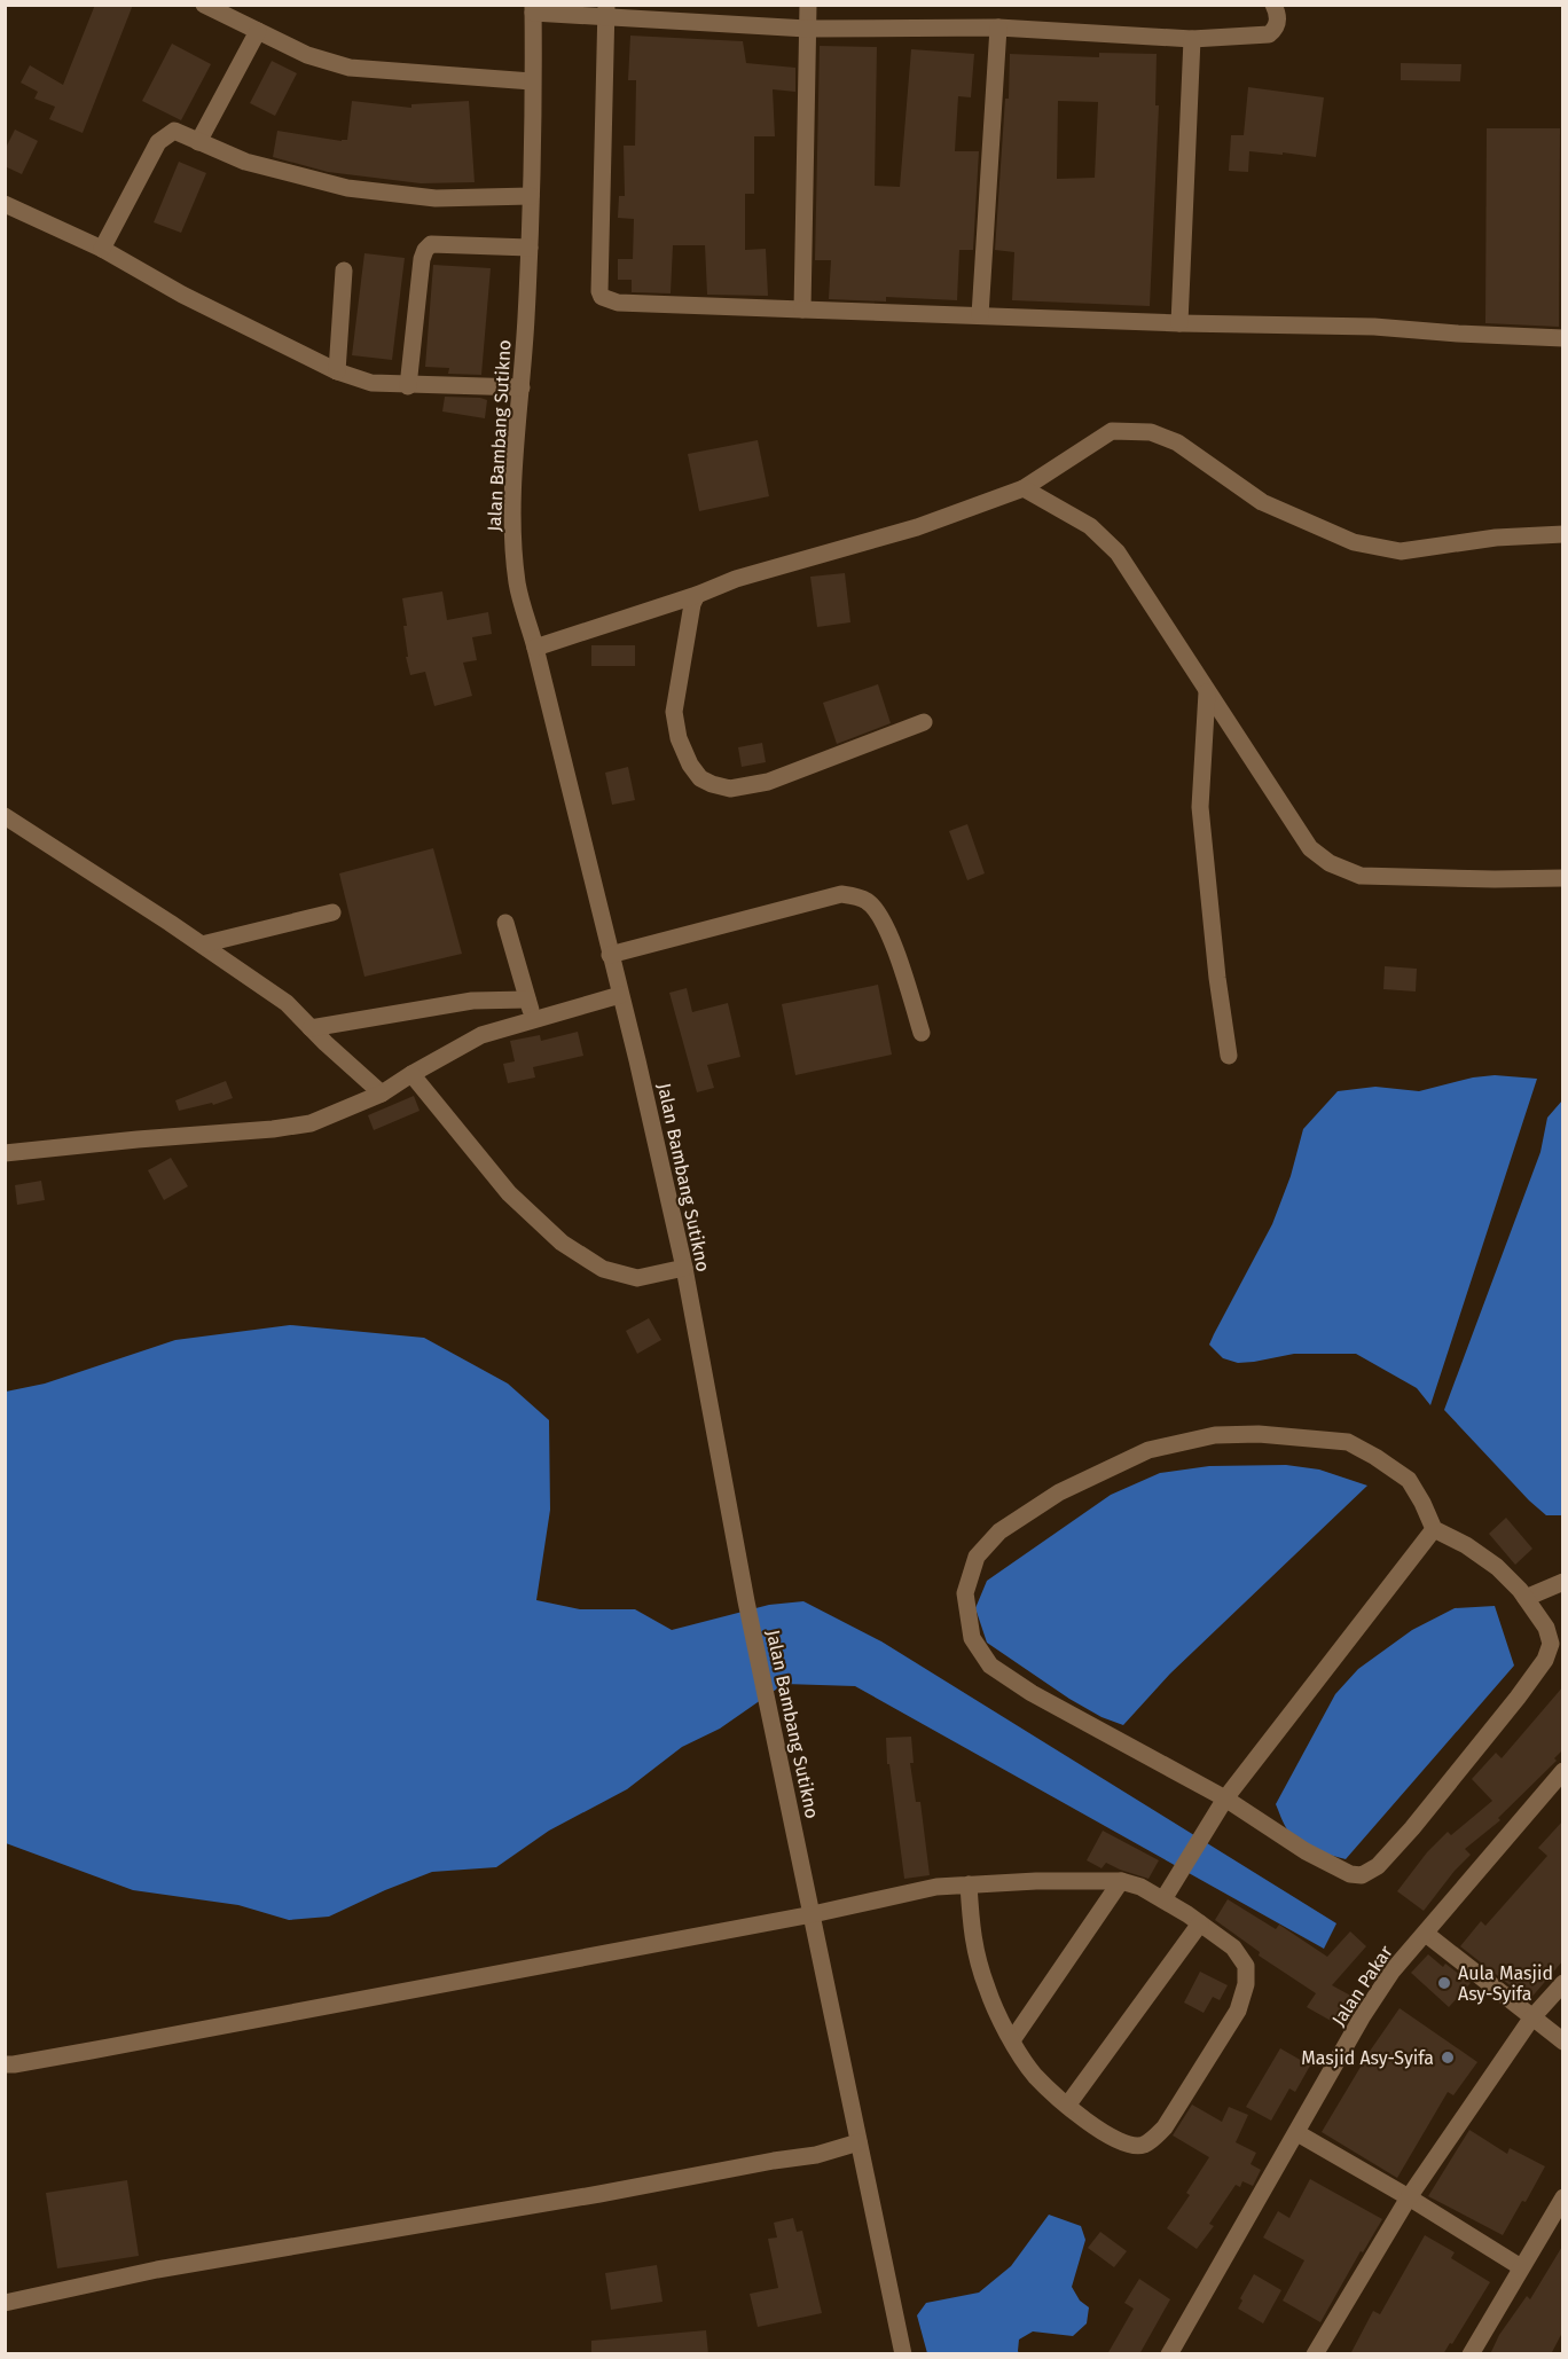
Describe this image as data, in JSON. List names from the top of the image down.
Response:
{
  "streets": {
    "street": ["Jalan Bambang Sutikno", "Jalan Pakar"]
  },
  "places": ["Aula Masjid Asy-Syifa", "Masjid Asy-Syifa"]
}
